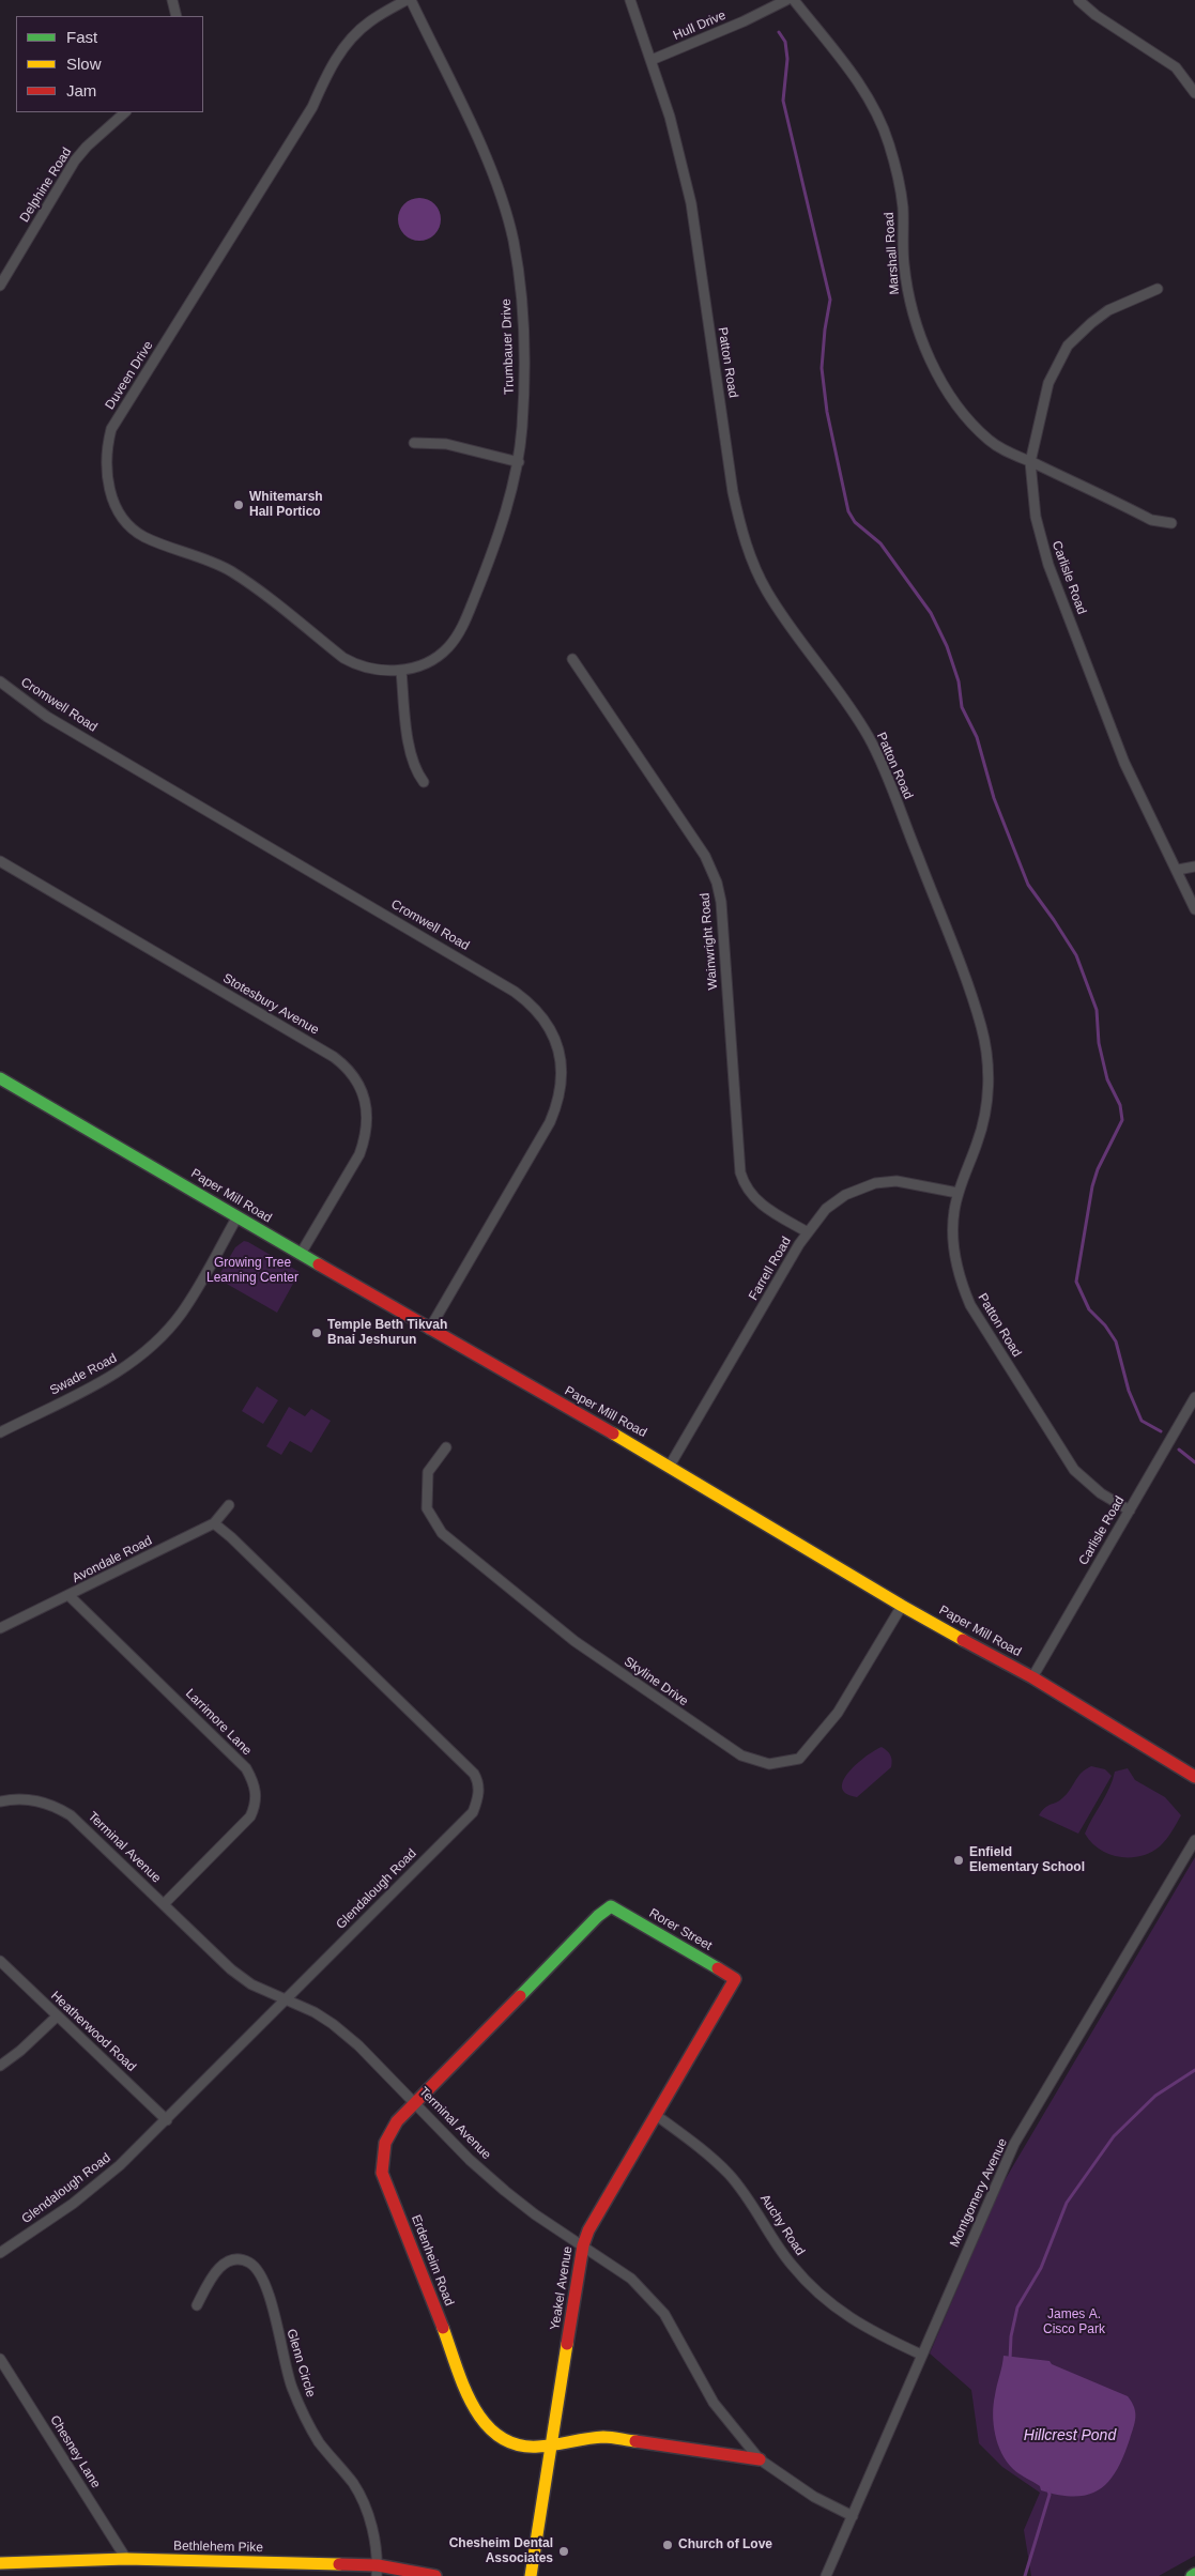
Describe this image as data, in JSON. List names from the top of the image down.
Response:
{
  "streets": {
    "main road": [
      "Paper Mill Road",
      "Rorer Street",
      "Erdenheim Road",
      "Yeakel Avenue",
      "Bethlehem Pike"
    ],
    "street": [
      "Hull Drive",
      "Delphine Road",
      "Marshall Road",
      "Trumbauer Drive",
      "Patton Road",
      "Duveen Drive",
      "Carlisle Road",
      "Cromwell Road",
      "Wainwright Road",
      "Stotesbury Avenue",
      "Farrell Road",
      "Swade Road",
      "Avondale Road",
      "Skyline Drive",
      "Larrimore Lane",
      "Terminal Avenue",
      "Glendalough Road",
      "Heatherwood Road",
      "Montgomery Avenue",
      "Auchy Road",
      "Glenn Circle",
      "Chesney Lane"
    ]
  },
  "crossings": [
    ["Hull Drive", "Patton Road"],
    ["Marshall Road", "Carlisle Road"],
    ["Trumbauer Drive", "Duveen Drive"],
    ["Patton Road", "Carlisle Road"],
    ["Patton Road", "Farrell Road"],
    ["Carlisle Road", "Paper Mill Road"],
    ["Cromwell Road", "Paper Mill Road"],
    ["Wainwright Road", "Farrell Road"],
    ["Stotesbury Avenue", "Paper Mill Road"],
    ["Paper Mill Road", "Farrell Road"],
    ["Paper Mill Road", "Swade Road"],
    ["Paper Mill Road", "Skyline Drive"],
    ["Avondale Road", "Larrimore Lane"],
    ["Avondale Road", "Glendalough Road"],
    ["Larrimore Lane", "Terminal Avenue"],
    ["Terminal Avenue", "Glendalough Road"],
    ["Terminal Avenue", "Montgomery Avenue"],
    ["Terminal Avenue", "Erdenheim Road"],
    ["Terminal Avenue", "Yeakel Avenue"],
    ["Glendalough Road", "Heatherwood Road"],
    ["Rorer Street", "Erdenheim Road"],
    ["Rorer Street", "Yeakel Avenue"],
    ["Montgomery Avenue", "Auchy Road"],
    ["Auchy Road", "Yeakel Avenue"],
    ["Erdenheim Road", "Yeakel Avenue"],
    ["Glenn Circle", "Bethlehem Pike"],
    ["Chesney Lane", "Bethlehem Pike"]
  ],
  "water": ["Hillcrest Pond"],
  "parks": ["Growing Tree Learning Center", "James A. Cisco Park"],
  "places": [
    "Whitemarsh Hall Portico",
    "Temple Beth Tikvah Bnai Jeshurun",
    "Enfield Elementary School",
    "Church of Love",
    "Chesheim Dental Associates"
  ],
  "legend": ["Fast", "Slow", "Jam"]
}
